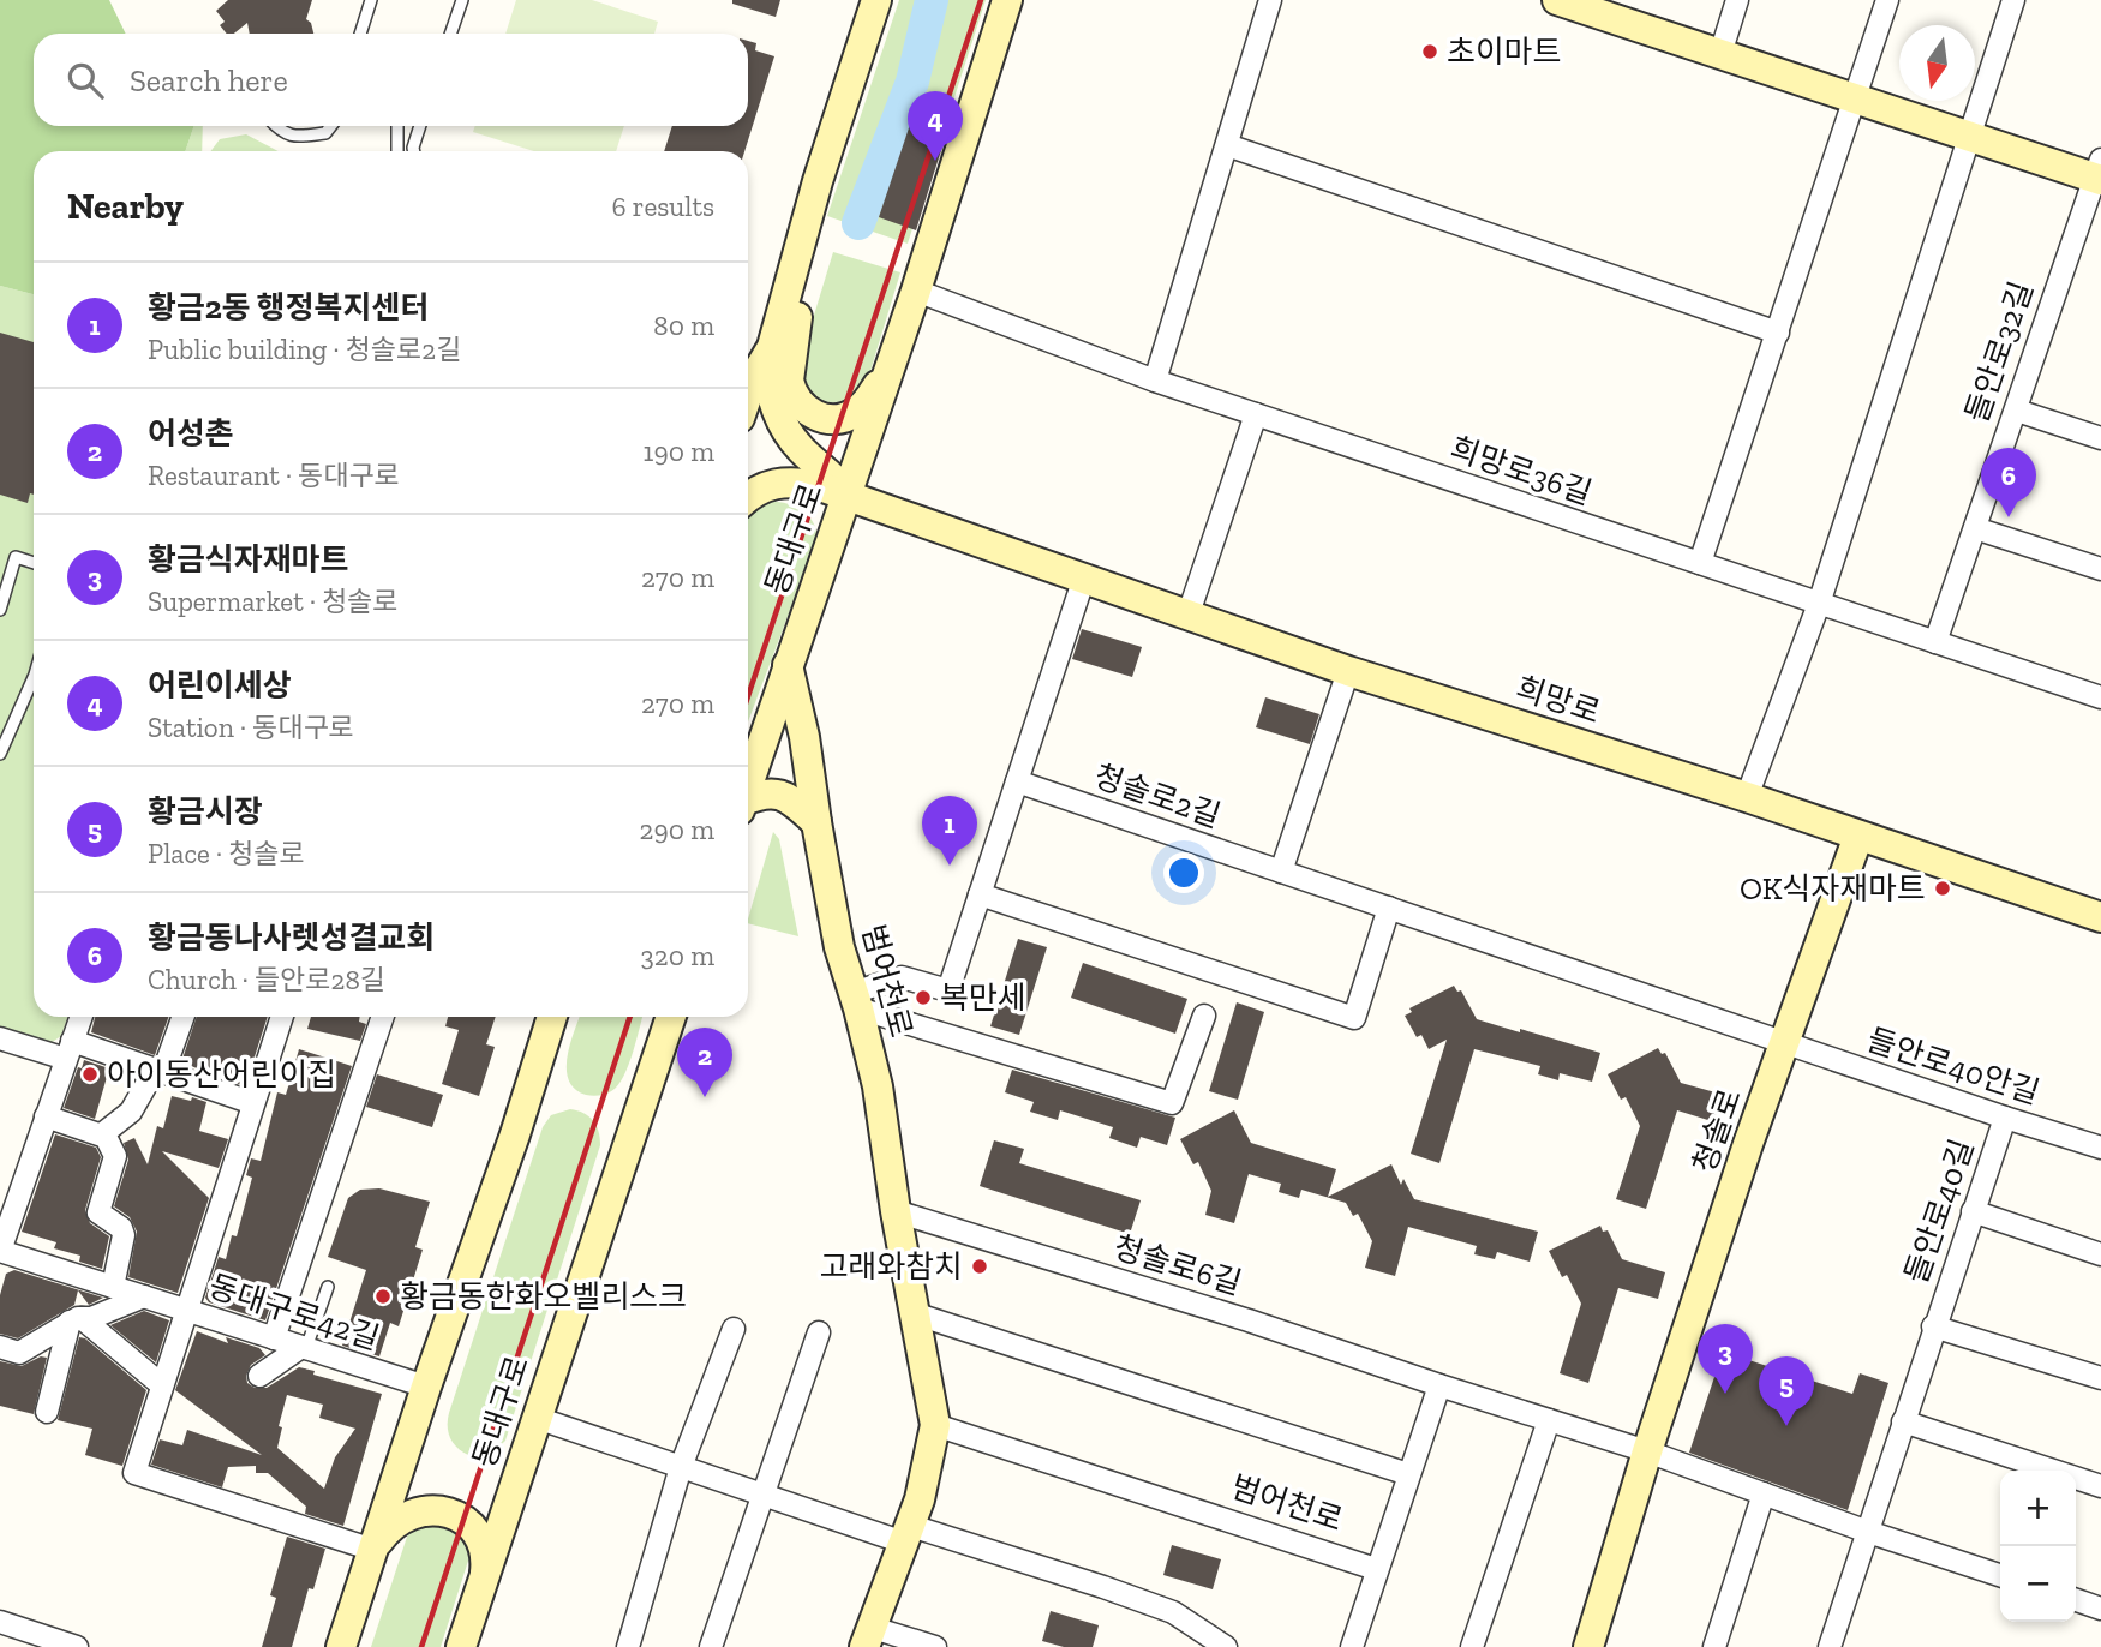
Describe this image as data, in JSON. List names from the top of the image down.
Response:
{
  "streets": {
    "main road": [
      "들안로32길",
      "동대구로",
      "희망로",
      "범어천로",
      "청솔로"
    ],
    "street": [
      "희망로36길",
      "청솔로2길",
      "들안로40안길",
      "들안로40길",
      "청솔로6길",
      "동대구로42길"
    ]
  },
  "crossings": [
    ["들안로32길", "희망로36길"],
    ["동대구로", "희망로"],
    ["동대구로", "범어천로"],
    ["희망로", "청솔로"],
    ["청솔로2길", "들안로40안길"],
    ["청솔로2길", "청솔로"],
    ["범어천로", "청솔로6길"],
    ["들안로40안길", "청솔로"],
    ["들안로40안길", "들안로40길"],
    ["청솔로", "청솔로6길"]
  ],
  "places": [
    "초이마트",
    "OK식자재마트",
    "복만세",
    "아이동산어린이집",
    "고래와참치",
    "황금동한화오벨리스크"
  ],
  "north": "bottom",
  "page": {
    "search": "Search here",
    "pins": [
      "4",
      "6",
      "1",
      "2",
      "3",
      "5"
    ],
    "heading": ["Nearby", "6 results"],
    "list": [
      {
        "mark": "1",
        "name": "황금2동 행정복지센터",
        "note": "Public building · 청솔로2길",
        "value": "80 m"
      },
      {
        "mark": "2",
        "name": "어성촌",
        "note": "Restaurant · 동대구로",
        "value": "190 m"
      },
      {
        "mark": "3",
        "name": "황금식자재마트",
        "note": "Supermarket · 청솔로",
        "value": "270 m"
      },
      {
        "mark": "4",
        "name": "어린이세상",
        "note": "Station · 동대구로",
        "value": "270 m"
      },
      {
        "mark": "5",
        "name": "황금시장",
        "note": "Place · 청솔로",
        "value": "290 m"
      },
      {
        "mark": "6",
        "name": "황금동나사렛성결교회",
        "note": "Church · 들안로28길",
        "value": "320 m"
      }
    ],
    "map_buttons": ["+", "−"]
  }
}
